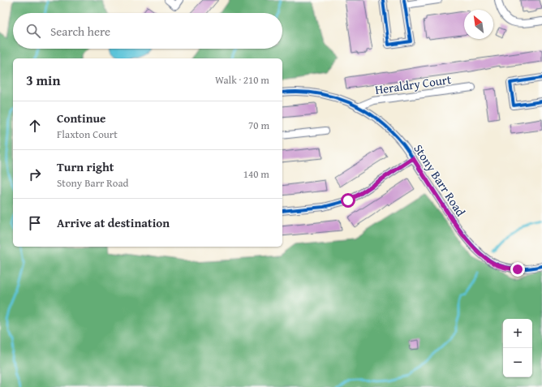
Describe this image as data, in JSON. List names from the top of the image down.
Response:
{
  "streets": {
    "street": ["Heraldry Court", "Stony Barr Road"]
  },
  "crossings": [
    ["Heraldry Court", "Stony Barr Road"]
  ],
  "north": "top left",
  "page": {
    "search": "Search here",
    "heading": ["3 min", "Walk · 210 m"],
    "list": [
      ["Continue", "Flaxton Court", "70 m"],
      ["Turn right", "Stony Barr Road", "140 m"],
      "Arrive at destination"
    ],
    "map_buttons": ["+", "−"]
  }
}
